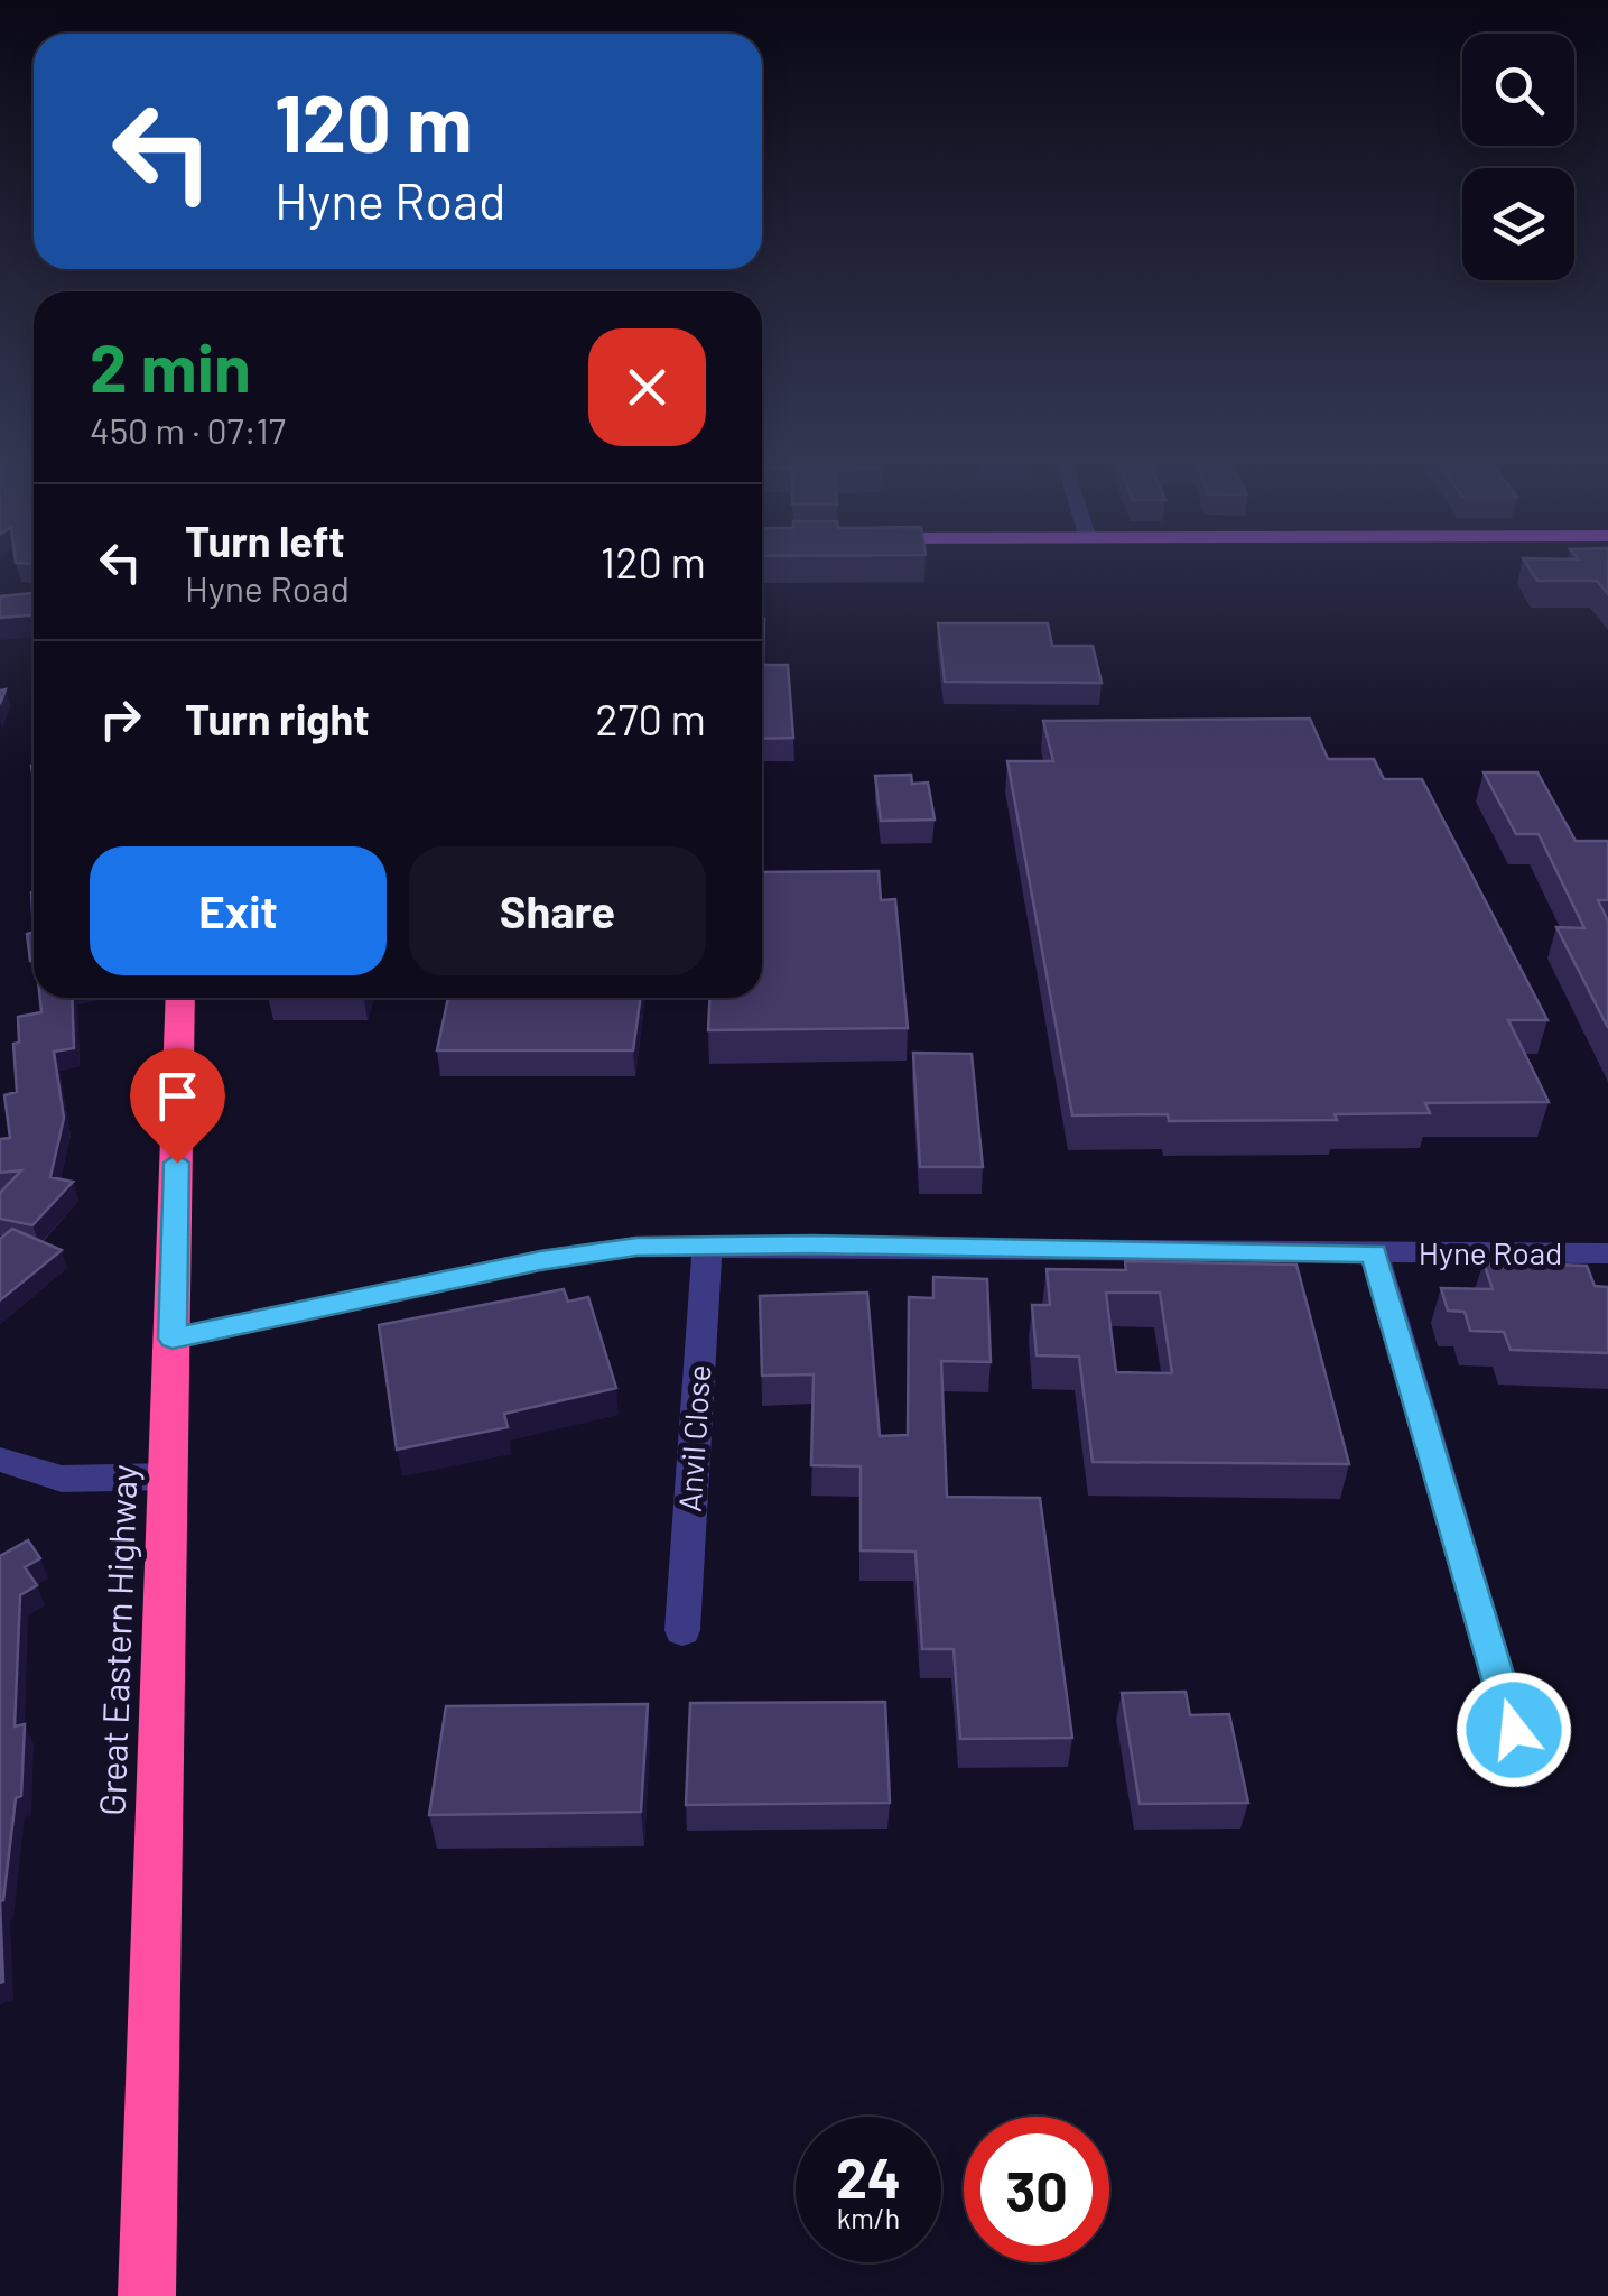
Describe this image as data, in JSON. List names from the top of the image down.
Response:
{
  "streets": {
    "highway": ["Great Eastern Highway"],
    "street": ["Hyne Road", "Anvil Close"]
  },
  "crossings": [
    ["Hyne Road", "Anvil Close"],
    ["Hyne Road", "Great Eastern Highway"]
  ],
  "page": {
    "turn": ["120 m", "Hyne Road"],
    "heading": ["2 min", "450 m · 07:17"],
    "list": [
      {
        "name": "Turn left",
        "note": "Hyne Road",
        "value": "120 m"
      },
      {
        "name": "Turn right",
        "value": "270 m"
      }
    ],
    "buttons": ["Exit", "Share"],
    "speed": "24 km/h",
    "limit": "30"
  }
}
